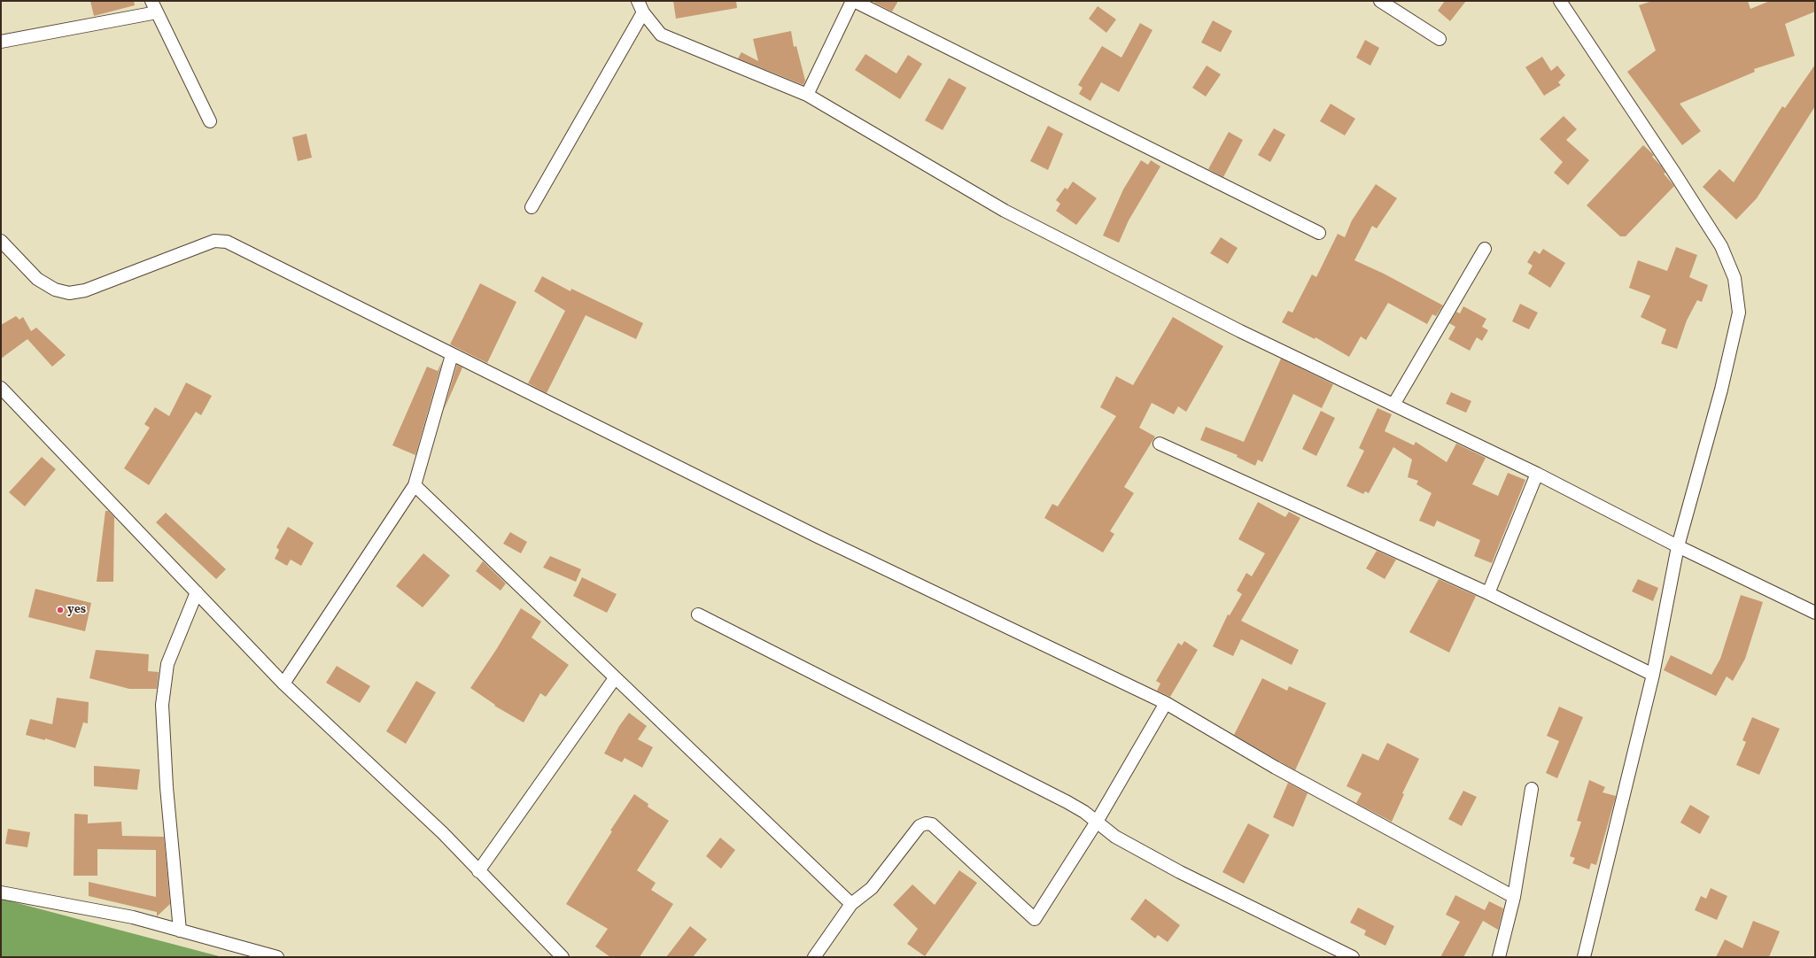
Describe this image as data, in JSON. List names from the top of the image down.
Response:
{
  "places": ["yes"]
}
